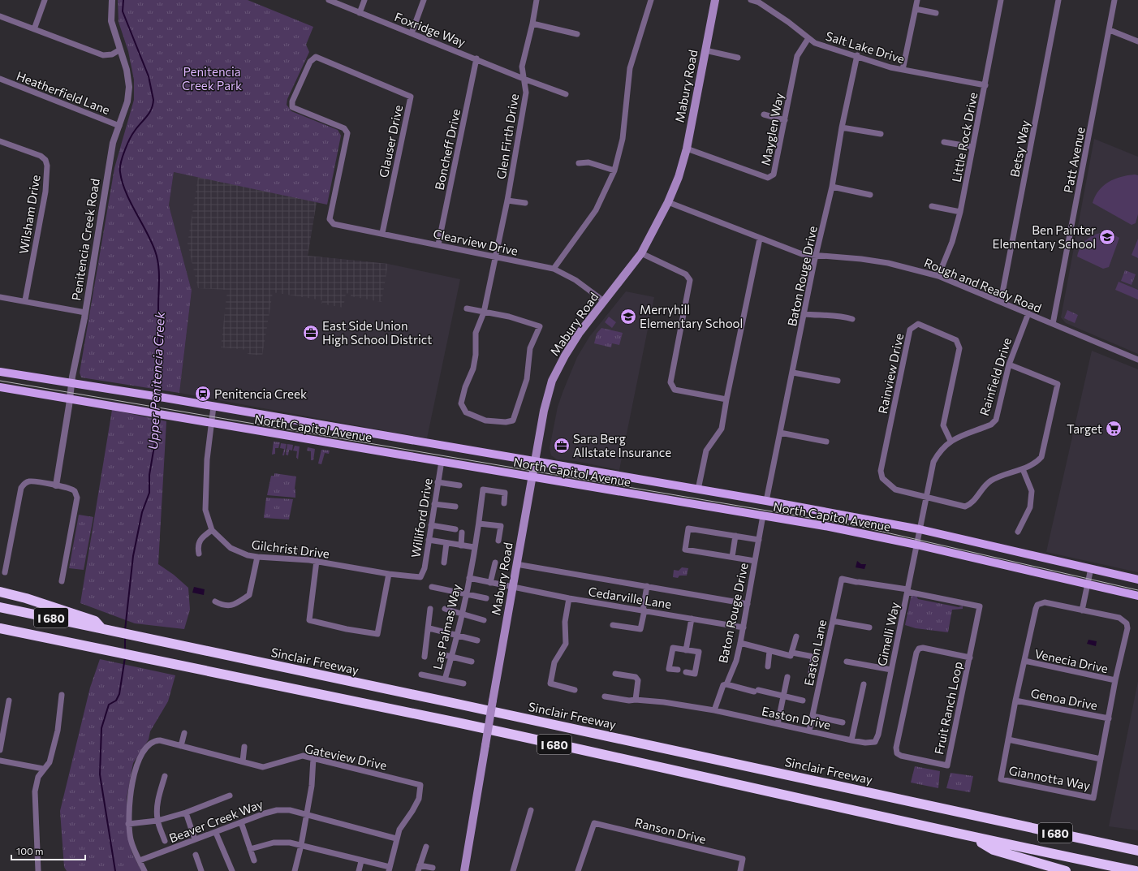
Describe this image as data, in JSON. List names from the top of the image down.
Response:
{
  "streets": {
    "highway": ["I 680", "Sinclair Freeway"],
    "main road": ["Mabury Road", "North Capitol Avenue"],
    "street": [
      "Foxridge Way",
      "Salt Lake Drive",
      "Heatherfield Lane",
      "Mayglen Way",
      "Glen Firth Drive",
      "Little Rock Drive",
      "Glauser Drive",
      "Betsy Way",
      "Boncheff Drive",
      "Patt Avenue",
      "Wilsham Drive",
      "Penitencia Creek Road",
      "Clearview Drive",
      "Baton Rouge Drive",
      "Rough and Ready Road",
      "Rainview Drive",
      "Rainfield Drive",
      "Williford Drive",
      "Gilchrist Drive",
      "Cedarville Lane",
      "Las Palmas Way",
      "Gimelli Way",
      "Easton Lane",
      "Venecia Drive",
      "Genoa Drive",
      "Fruit Ranch Loop",
      "Easton Drive",
      "Gateview Drive",
      "Giannotta Way",
      "Beaver Creek Way",
      "Ranson Drive"
    ]
  },
  "crossings": [
    ["Foxridge Way", "Glen Firth Drive"],
    ["Foxridge Way", "Boncheff Drive"],
    ["Salt Lake Drive", "Mayglen Way"],
    ["Salt Lake Drive", "Little Rock Drive"],
    ["Salt Lake Drive", "Baton Rouge Drive"],
    ["Mabury Road", "Mayglen Way"],
    ["Mabury Road", "Clearview Drive"],
    ["Mabury Road", "Rough and Ready Road"],
    ["Mabury Road", "North Capitol Avenue"],
    ["Mabury Road", "Cedarville Lane"],
    ["Mabury Road", "Las Palmas Way"],
    ["Heatherfield Lane", "Penitencia Creek Road"],
    ["Glen Firth Drive", "Clearview Drive"],
    ["Little Rock Drive", "Rough and Ready Road"],
    ["Glauser Drive", "Clearview Drive"],
    ["Betsy Way", "Rough and Ready Road"],
    ["Boncheff Drive", "Clearview Drive"],
    ["Patt Avenue", "Rough and Ready Road"],
    ["Penitencia Creek Road", "North Capitol Avenue"],
    ["Baton Rouge Drive", "Rough and Ready Road"],
    ["Baton Rouge Drive", "North Capitol Avenue"],
    ["Baton Rouge Drive", "Cedarville Lane"],
    ["Baton Rouge Drive", "Easton Drive"],
    ["Rough and Ready Road", "Rainfield Drive"],
    ["Rainview Drive", "Rainfield Drive"],
    ["Rainfield Drive", "North Capitol Avenue"],
    ["Rainfield Drive", "Gimelli Way"],
    ["North Capitol Avenue", "Williford Drive"],
    ["North Capitol Avenue", "Gilchrist Drive"],
    ["North Capitol Avenue", "Gimelli Way"],
    ["Williford Drive", "Gilchrist Drive"],
    ["Cedarville Lane", "Las Palmas Way"],
    ["Gimelli Way", "Easton Lane"],
    ["Gimelli Way", "Easton Drive"],
    ["Easton Lane", "Easton Drive"],
    ["Venecia Drive", "Giannotta Way"],
    ["Genoa Drive", "Giannotta Way"],
    ["Gateview Drive", "Beaver Creek Way"]
  ],
  "water": ["Upper Penitencia Creek"],
  "parks": ["Penitencia Creek Park"],
  "places": {
    "school or university": ["Ben Painter Elementary School", "Merryhill Elementary School"],
    "office": ["East Side Union High School District", "Sara Berg Allstate Insurance"],
    "station": ["Penitencia Creek"],
    "supermarket": ["Target"]
  },
  "scale_bar": "100 m"
}
